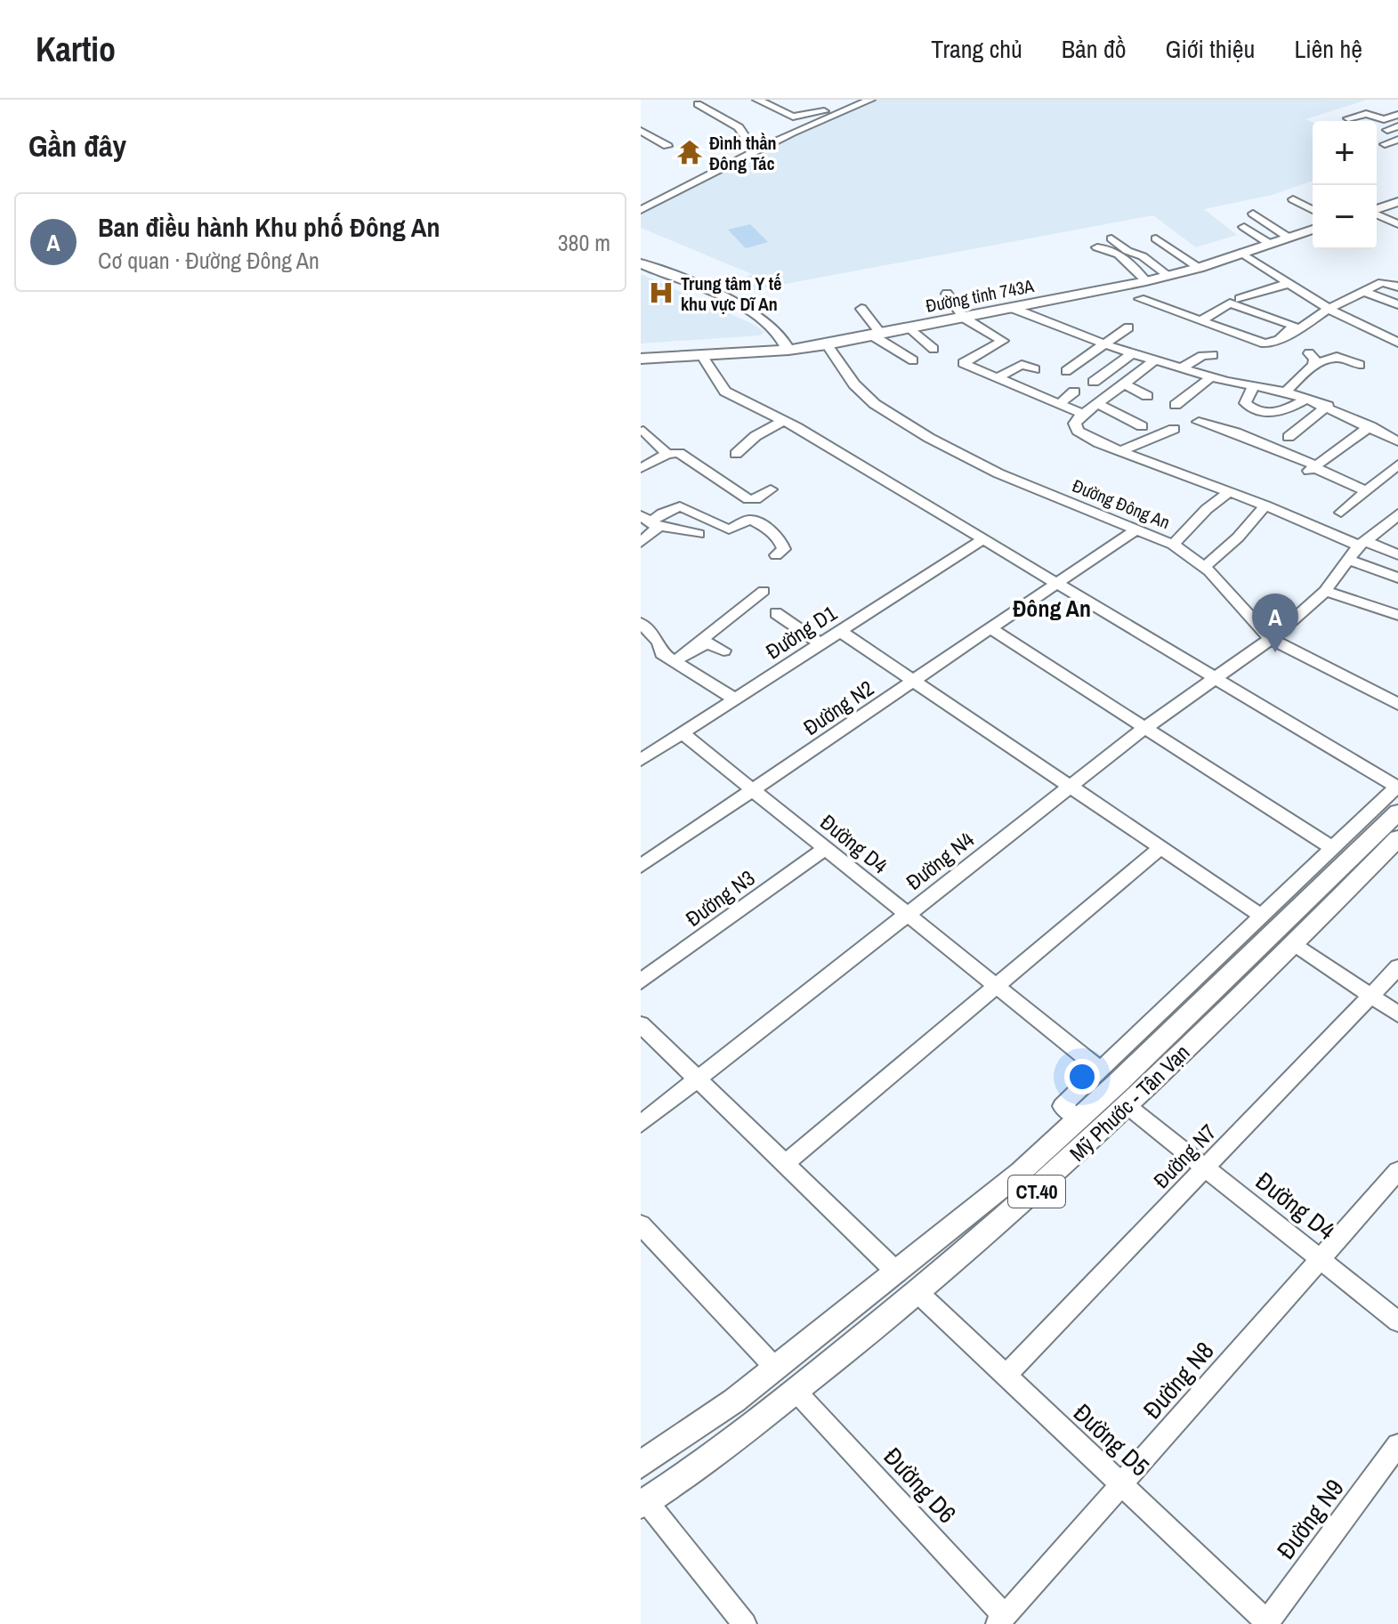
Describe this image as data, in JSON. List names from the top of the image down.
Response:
{
  "streets": {
    "main road": ["Đường tỉnh 743A", "Mỹ Phước - Tân Vạn", "CT.40"],
    "street": [
      "Đường Đông An",
      "Đường D1",
      "Đường N2",
      "Đường D4",
      "Đường N4",
      "Đường N3",
      "Đường N7",
      "Đường N8",
      "Đường D5",
      "Đường D6",
      "Đường N9"
    ]
  },
  "crossings": [
    ["Đường tỉnh 743A", "Đường Đông An"],
    ["Đường Đông An", "Đường N2"],
    ["Đường Đông An", "Đường N4"],
    ["Đường D1", "Đường D4"],
    ["Đường N2", "Đường D4"],
    ["Đường D4", "Đường N4"],
    ["Đường D4", "Đường N3"],
    ["Đường D4", "Mỹ Phước - Tân Vạn"],
    ["Đường D4", "Đường N7"],
    ["Đường D4", "Đường N8"],
    ["Mỹ Phước - Tân Vạn", "Đường D5"],
    ["Mỹ Phước - Tân Vạn", "Đường D6"],
    ["Đường N7", "Đường D5"],
    ["Đường N8", "Đường D5"],
    ["Đường N8", "Đường D6"],
    ["Đường D5", "Đường N9"]
  ],
  "districts": ["Đông An"],
  "places": {
    "temple": ["Đình thần Đông Tác"],
    "hospital": ["Trung tâm Y tế khu vực Dĩ An"]
  },
  "page": {
    "header": "Kartio",
    "nav": [
      "Trang chủ",
      "Bản đồ",
      "Giới thiệu",
      "Liên hệ"
    ],
    "heading": "Gần đây",
    "map_buttons": ["+", "−"],
    "list": [
      {
        "mark": "A",
        "name": "Ban điều hành Khu phố Đông An",
        "note": "Cơ quan · Đường Đông An",
        "value": "380 m"
      }
    ],
    "pins": "A"
  }
}
